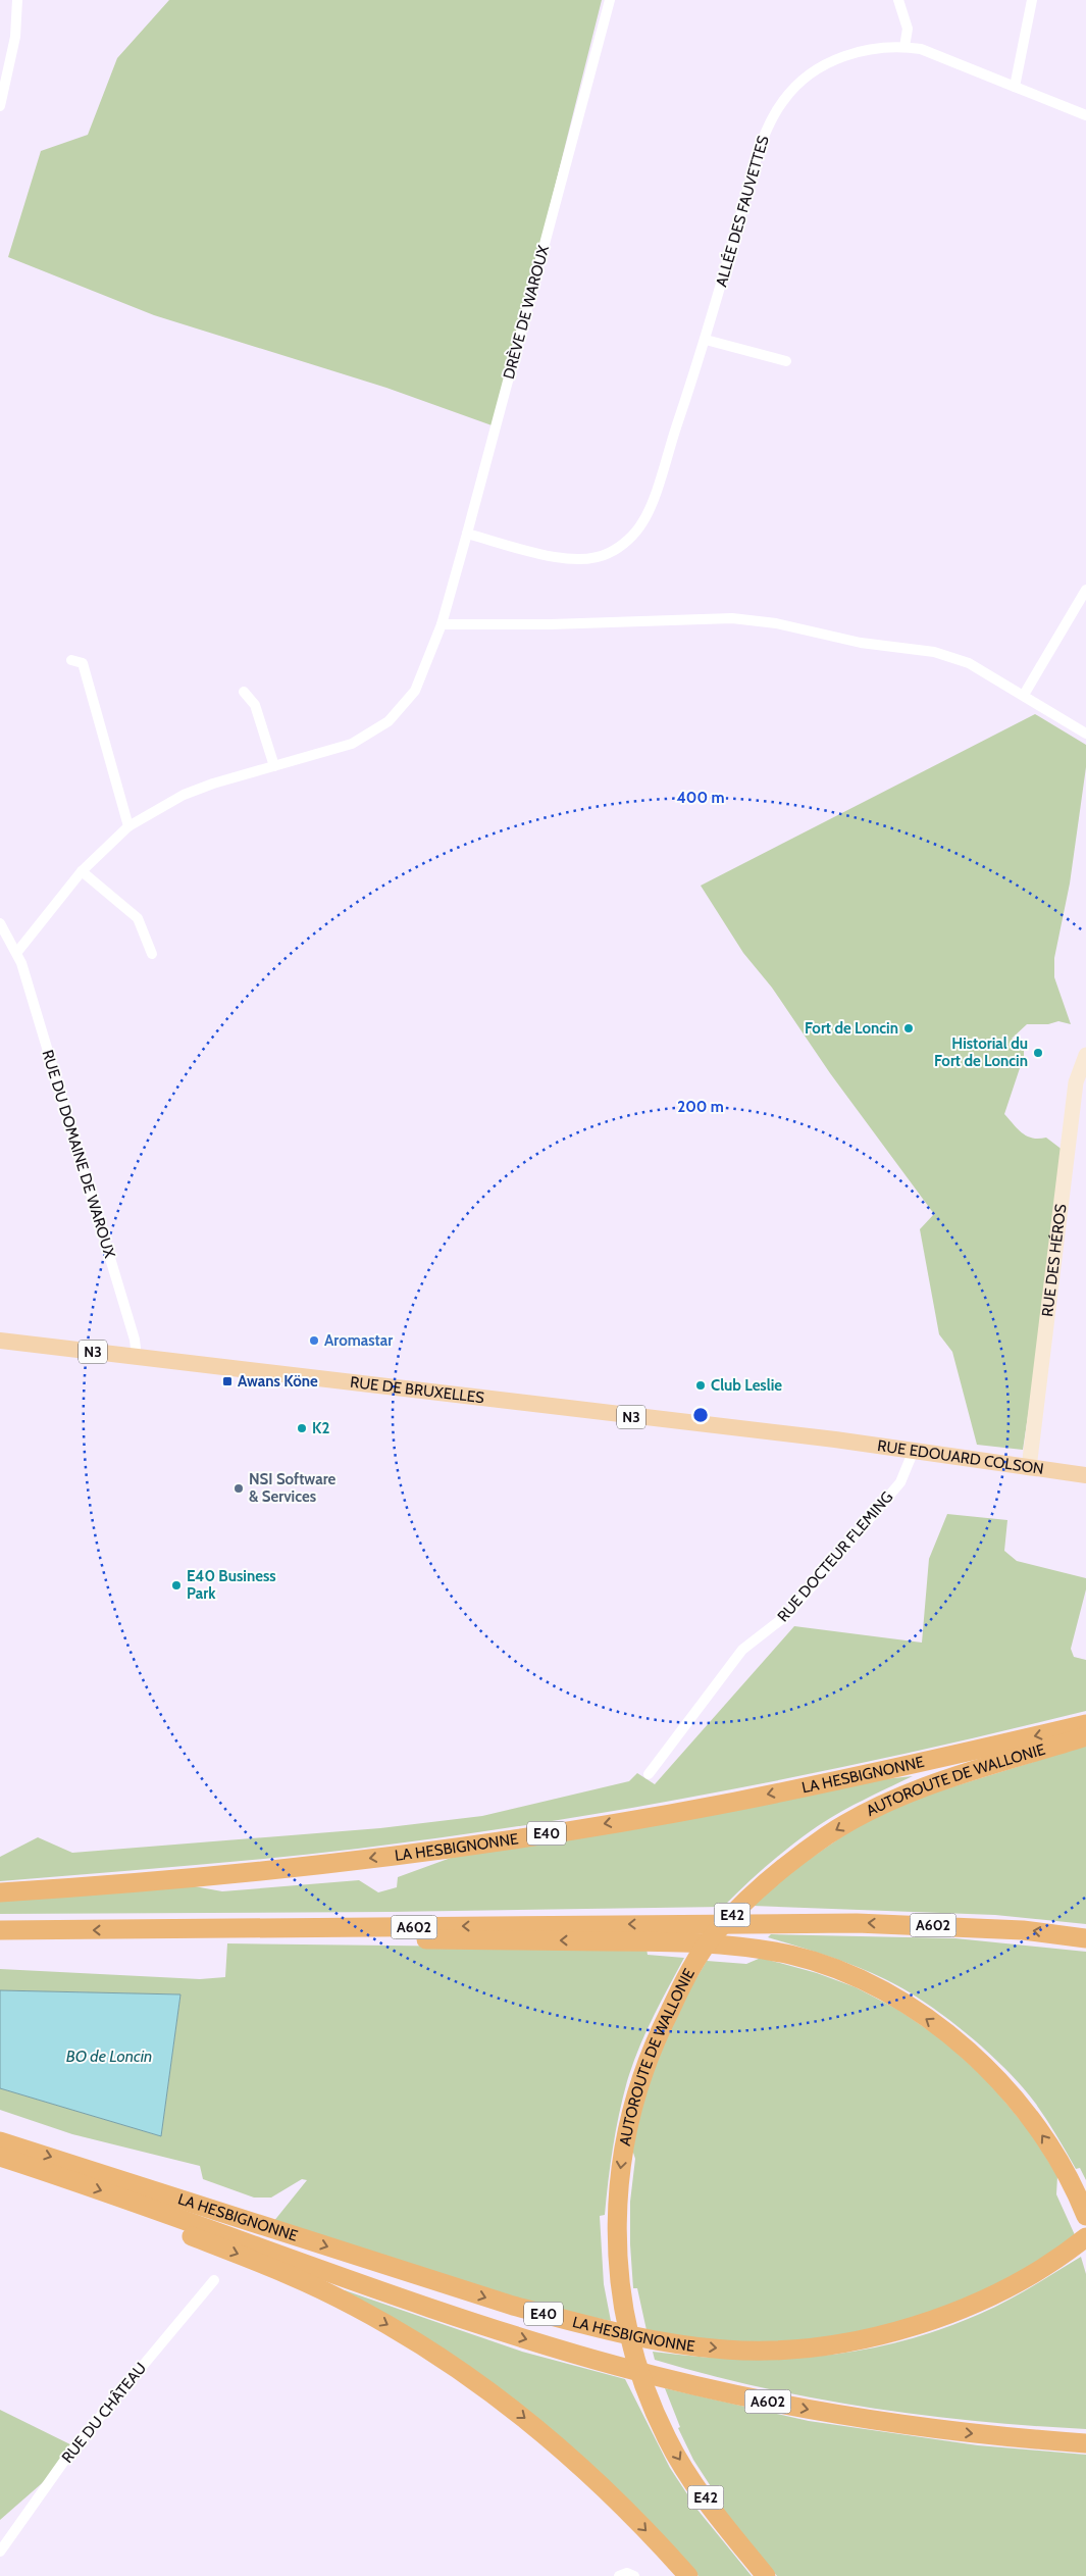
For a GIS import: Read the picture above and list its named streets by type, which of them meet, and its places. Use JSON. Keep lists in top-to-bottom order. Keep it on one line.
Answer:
{"streets":{"highway":["LA HESBIGNONNE","AUTOROUTE DE WALLONIE","E40","E42","A602"],"main road":["N3","RUE DE BRUXELLES","RUE EDOUARD COLSON"],"street":["ALLÉE DES FAUVETTES","DRÈVE DE WAROUX","RUE DU DOMAINE DE WAROUX","RUE DES HÉROS","RUE DOCTEUR FLEMING","RUE DU CHÂTEAU"]},"crossings":[["ALLÉE DES FAUVETTES","DRÈVE DE WAROUX"],["RUE DU DOMAINE DE WAROUX","RUE DE BRUXELLES"],["RUE DES HÉROS","RUE EDOUARD COLSON"],["RUE DE BRUXELLES","RUE EDOUARD COLSON"],["RUE EDOUARD COLSON","RUE DOCTEUR FLEMING"]],"water":["BO de Loncin"],"places":{"other":["Fort de Loncin","Historial du Fort de Loncin","Aromastar","Club Leslie","K2","NSI Software & Services","E40 Business Park"],"transit":["Awans Köne"]},"rings":["400 m","200 m"]}
